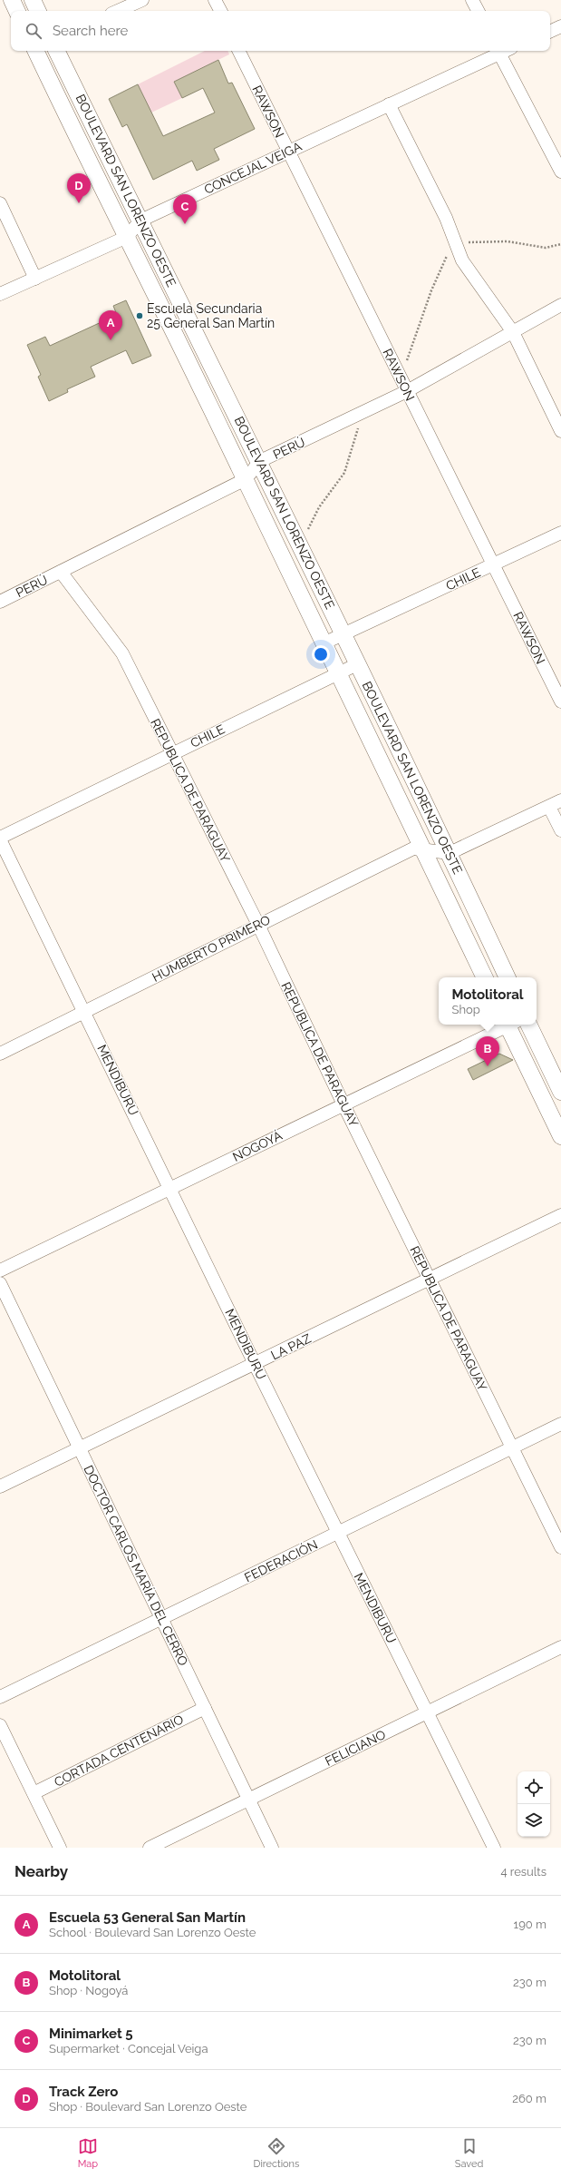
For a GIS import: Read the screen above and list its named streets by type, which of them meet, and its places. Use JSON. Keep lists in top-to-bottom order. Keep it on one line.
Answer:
{"streets":{"main road":["BOULEVARD SAN LORENZO OESTE"],"street":["RAWSON","CONCEJAL VEIGA","PERÚ","CHILE","REPUBLICA DE PARAGUAY","HUMBERTO PRIMERO","MENDIBURU","NOGOYÁ","LA PAZ","FEDERACIÓN","DOCTOR CARLOS MARÍA DEL CERRO","FELICIANO","CORTADA CENTENARIO"]},"crossings":[["RAWSON","CONCEJAL VEIGA"],["RAWSON","PERÚ"],["RAWSON","CHILE"],["CONCEJAL VEIGA","BOULEVARD SAN LORENZO OESTE"],["BOULEVARD SAN LORENZO OESTE","PERÚ"],["BOULEVARD SAN LORENZO OESTE","CHILE"],["BOULEVARD SAN LORENZO OESTE","HUMBERTO PRIMERO"],["PERÚ","REPUBLICA DE PARAGUAY"],["CHILE","REPUBLICA DE PARAGUAY"],["CHILE","MENDIBURU"],["REPUBLICA DE PARAGUAY","HUMBERTO PRIMERO"],["REPUBLICA DE PARAGUAY","NOGOYÁ"],["REPUBLICA DE PARAGUAY","LA PAZ"],["REPUBLICA DE PARAGUAY","FEDERACIÓN"],["HUMBERTO PRIMERO","MENDIBURU"],["MENDIBURU","NOGOYÁ"],["MENDIBURU","LA PAZ"],["MENDIBURU","FEDERACIÓN"],["MENDIBURU","FELICIANO"],["LA PAZ","DOCTOR CARLOS MARÍA DEL CERRO"],["FEDERACIÓN","DOCTOR CARLOS MARÍA DEL CERRO"],["DOCTOR CARLOS MARÍA DEL CERRO","FELICIANO"],["DOCTOR CARLOS MARÍA DEL CERRO","CORTADA CENTENARIO"]],"places":["Escuela Secundaria 25 General San Martín"],"page":{"search":"Search here","pins":["D","C","A","B"],"popup":["Motolitoral","Shop"],"heading":["Nearby","4 results"],"list":[{"mark":"A","name":"Escuela 53 General San Martín","note":"School · Boulevard San Lorenzo Oeste","value":"190 m"},{"mark":"B","name":"Motolitoral","note":"Shop · Nogoyá","value":"230 m"},{"mark":"C","name":"Minimarket 5","note":"Supermarket · Concejal Veiga","value":"230 m"},{"mark":"D","name":"Track Zero","note":"Shop · Boulevard San Lorenzo Oeste","value":"260 m"}],"nav":["Map","Directions","Saved"]}}
